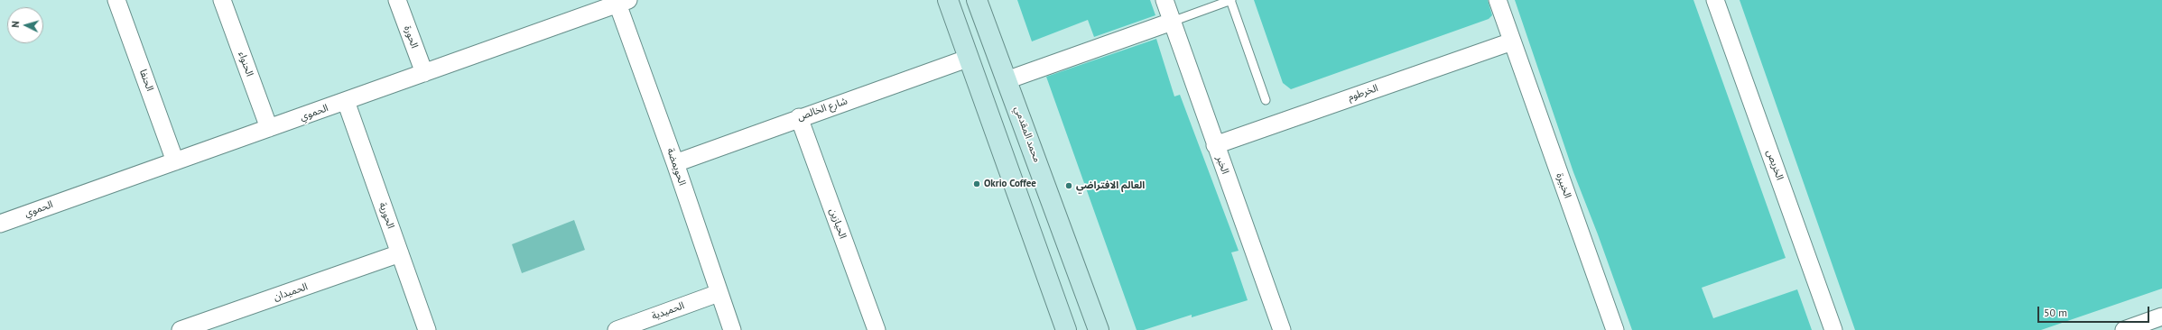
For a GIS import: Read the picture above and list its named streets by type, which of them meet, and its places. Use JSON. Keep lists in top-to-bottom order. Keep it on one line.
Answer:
{"streets":{"street":["الحورة","الحنواء","الحنفا","الخرطوم","شارع الخالص","الحموي","محمد المقدمي","الخبر","الخريص","الحويمضة","الخبيرة","الحورية","الحيازين","الحميدان","الحميدية"]},"crossings":[["الحورة","الحموي"],["الحنواء","الحموي"],["الحنفا","الحموي"],["الخرطوم","الخبر"],["الخرطوم","الخبيرة"],["شارع الخالص","الحويمضة"],["شارع الخالص","الحيازين"],["الحموي","الحويمضة"],["الحموي","الحورية"],["الحويمضة","الحميدية"],["الحورية","الحميدان"]],"places":["Okrio Coffee","العالم الافتراضي"],"scale_bar":"50 m","north":"left"}
